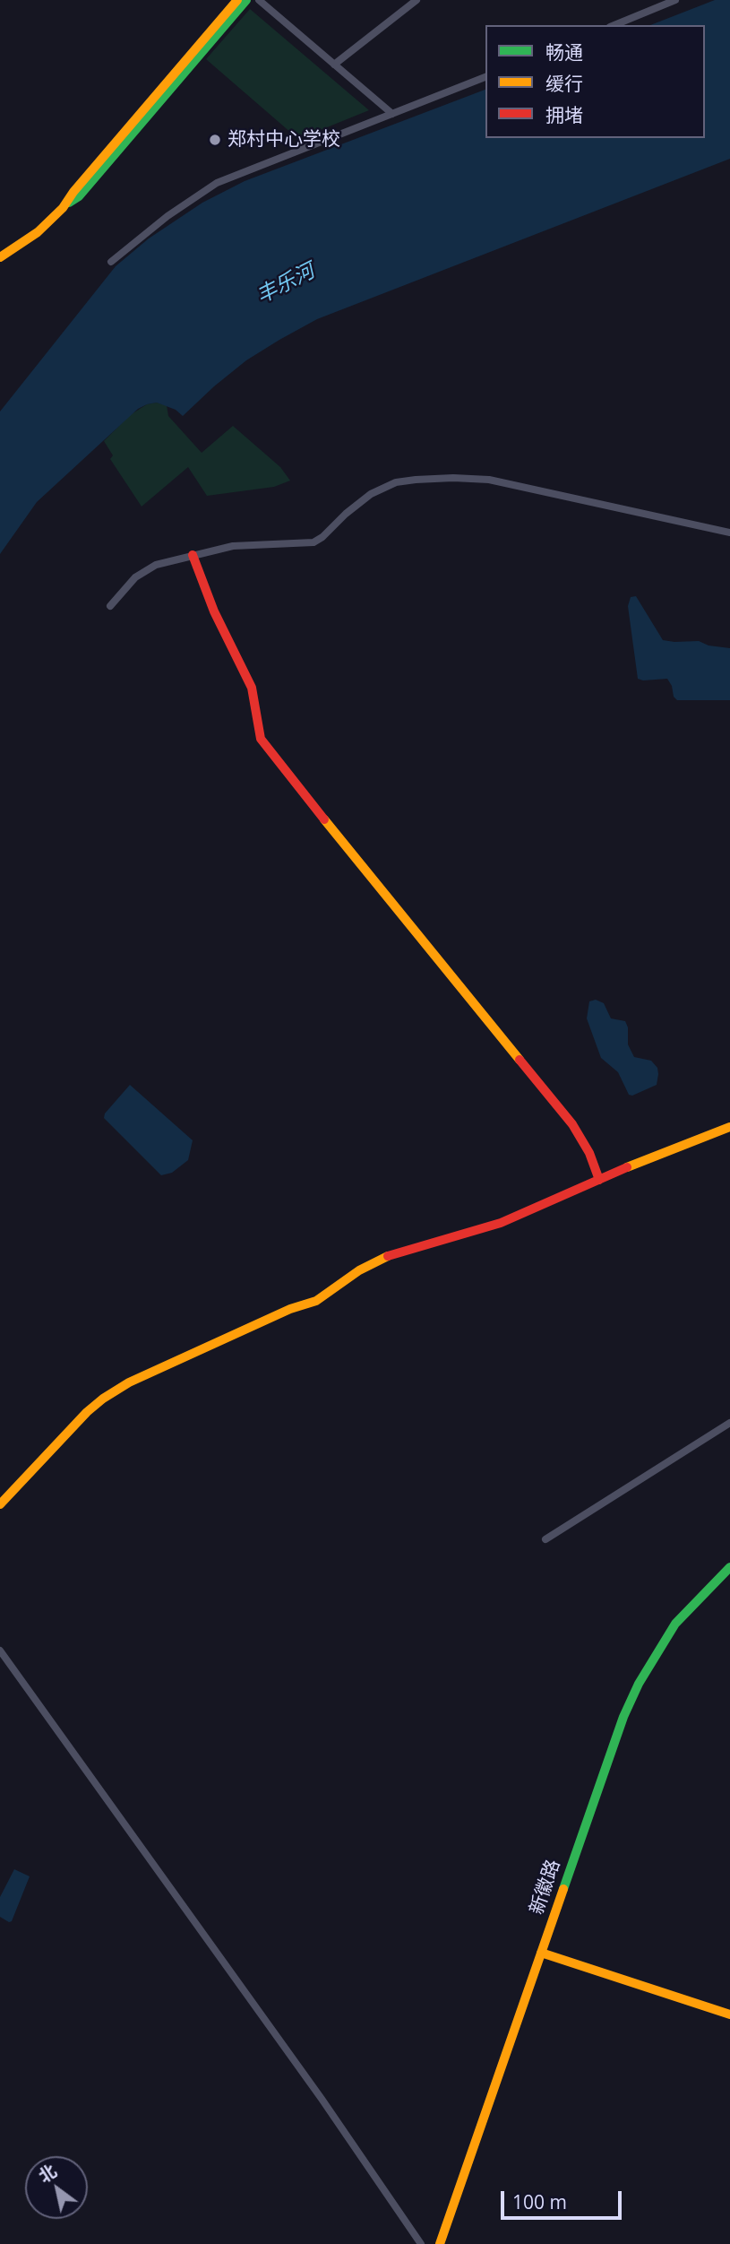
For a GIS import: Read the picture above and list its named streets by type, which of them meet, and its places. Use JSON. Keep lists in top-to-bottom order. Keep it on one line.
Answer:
{"streets":{"street":["新徽路"]},"water":["丰乐河"],"places":["郑村中心学校"],"legend":["畅通","缓行","拥堵"],"scale_bar":"100 m","north":"top left"}
